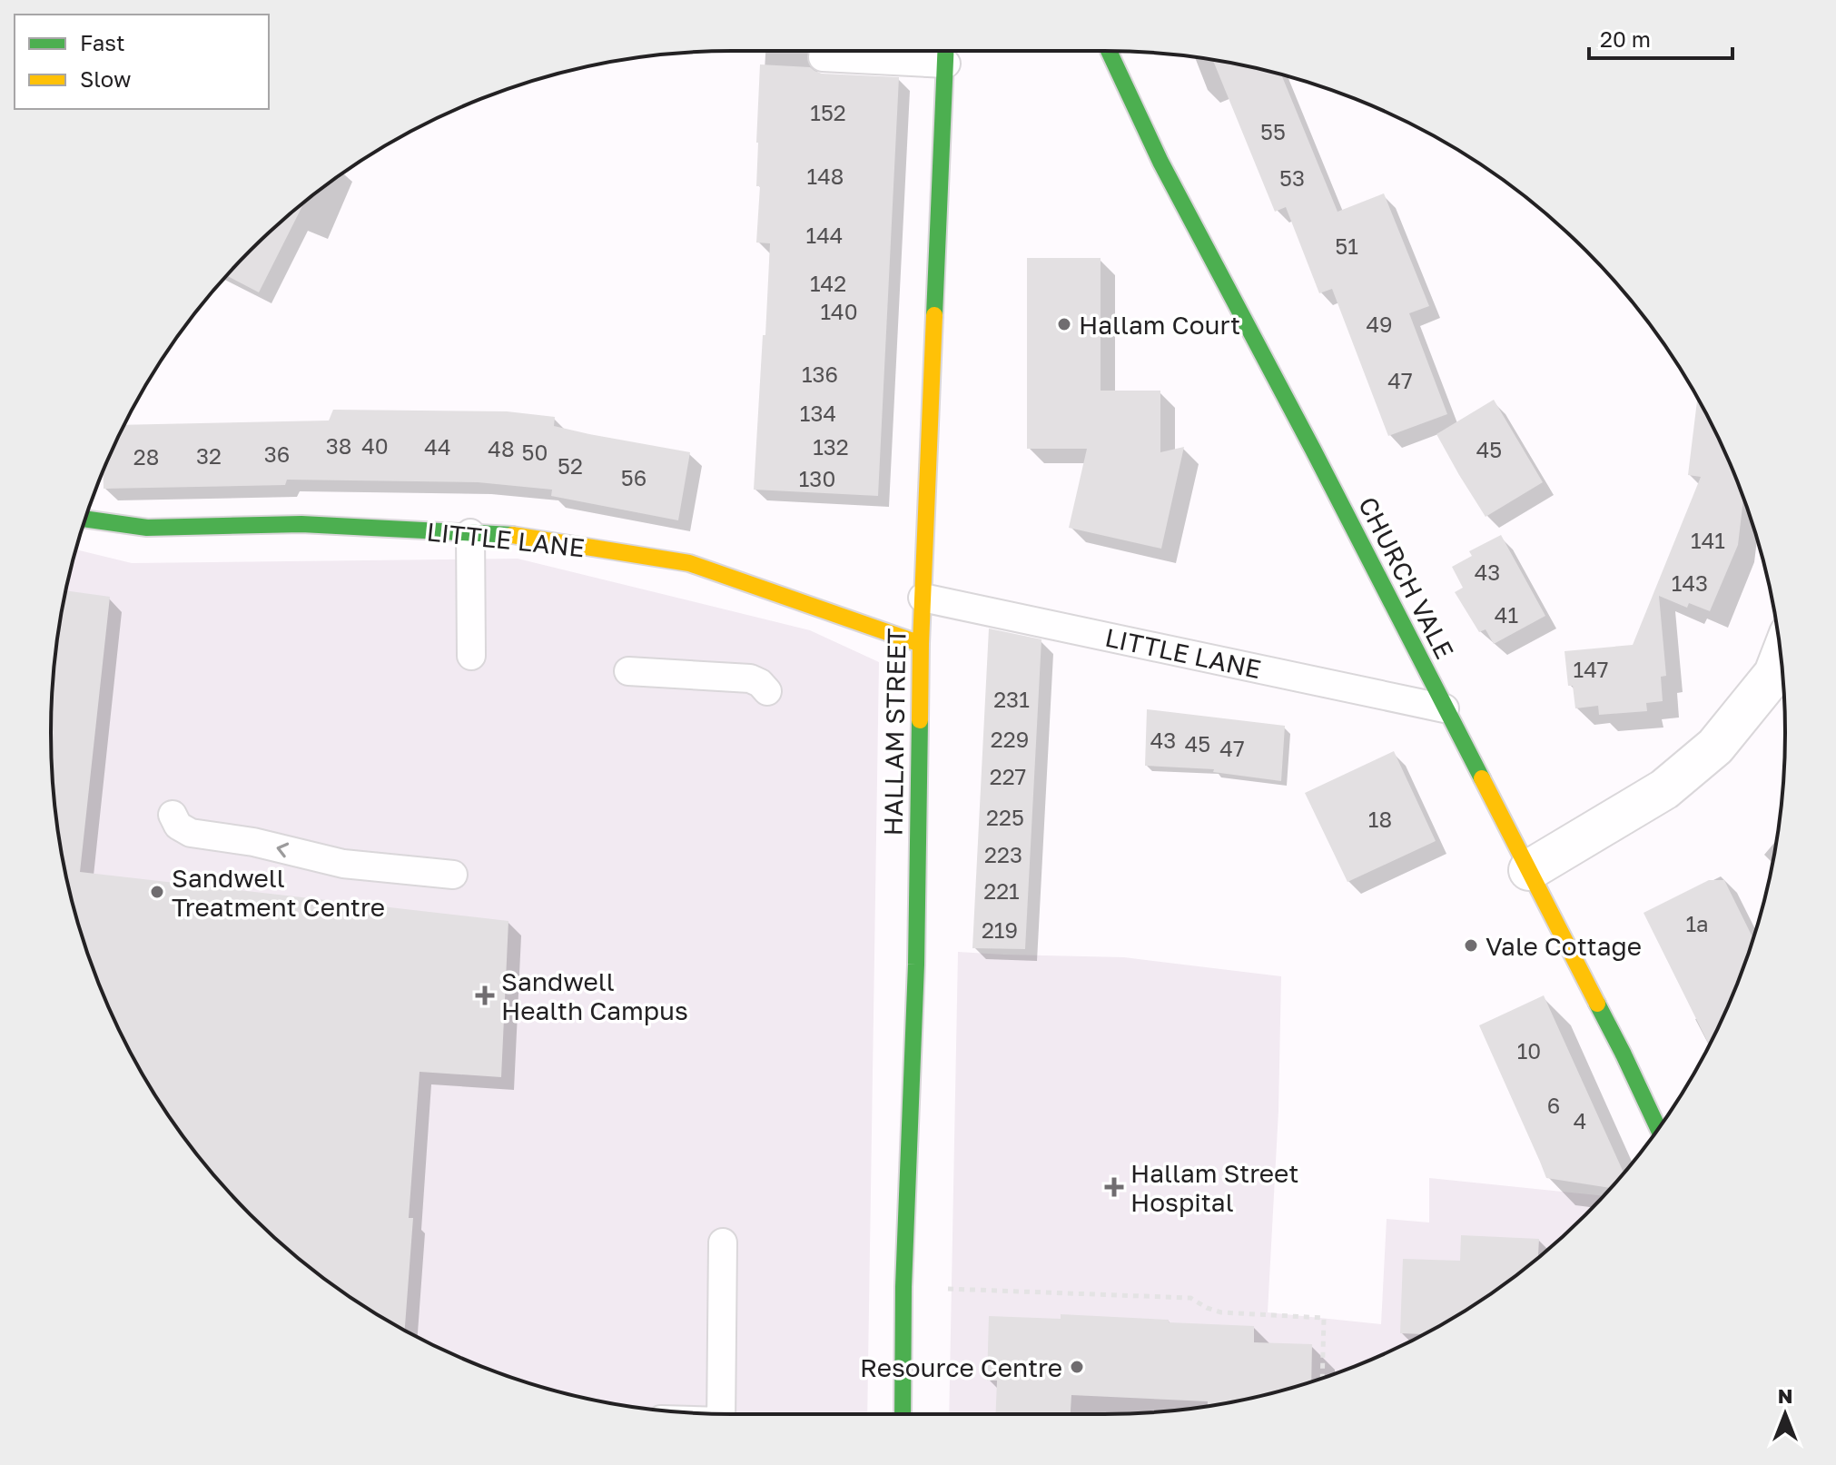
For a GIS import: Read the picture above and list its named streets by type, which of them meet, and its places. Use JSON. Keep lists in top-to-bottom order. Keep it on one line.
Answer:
{"streets":{"street":["LITTLE LANE","CHURCH VALE","HALLAM STREET"]},"crossings":[["LITTLE LANE","CHURCH VALE"],["LITTLE LANE","HALLAM STREET"]],"places":{"other":["Hallam Court","Sandwell Treatment Centre","Vale Cottage","Resource Centre"],"health":["Sandwell Health Campus","Hallam Street Hospital"]},"house_numbers":["152","55","148","53","144","51","142","140","49","136","47","134","38","40","44","132","48","45","50","36","32","28","52","56","130","141","43","143","41","147","231","229","43","45","47","227","225","18","223","221","1a","219","10","6","4"],"legend":["Fast","Slow"],"scale_bar":"20 m","north":"top"}
